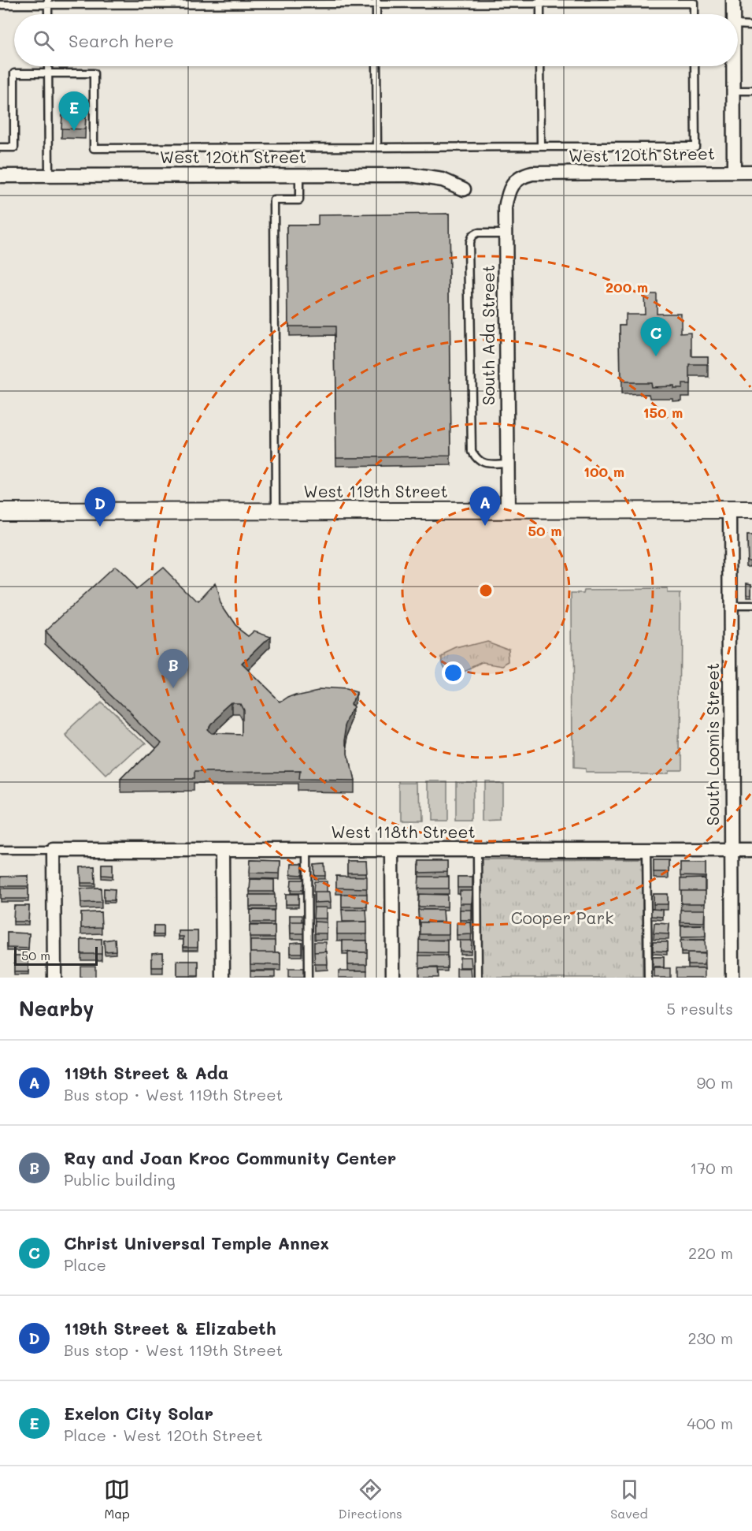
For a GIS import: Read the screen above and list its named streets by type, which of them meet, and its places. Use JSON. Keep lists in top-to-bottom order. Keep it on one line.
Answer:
{"streets":{"street":["West 120th Street","South Ada Street","West 119th Street","South Loomis Street","West 118th Street"]},"crossings":[["West 120th Street","South Ada Street"],["South Ada Street","West 119th Street"],["West 119th Street","South Loomis Street"],["South Loomis Street","West 118th Street"]],"parks":["Cooper Park"],"scale_bar":"50 m","page":{"search":"Search here","pins":["E","C","A","D","B"],"scale":"50 m","heading":["Nearby","5 results"],"list":[{"mark":"A","name":"119th Street & Ada","note":"Bus stop · West 119th Street","value":"90 m"},{"mark":"B","name":"Ray and Joan Kroc Community Center","note":"Public building","value":"170 m"},{"mark":"C","name":"Christ Universal Temple Annex","note":"Place","value":"220 m"},{"mark":"D","name":"119th Street & Elizabeth","note":"Bus stop · West 119th Street","value":"230 m"},{"mark":"E","name":"Exelon City Solar","note":"Place · West 120th Street","value":"400 m"}],"nav":["Map","Directions","Saved"]},"rings":["200 m","150 m","100 m","50 m"]}
